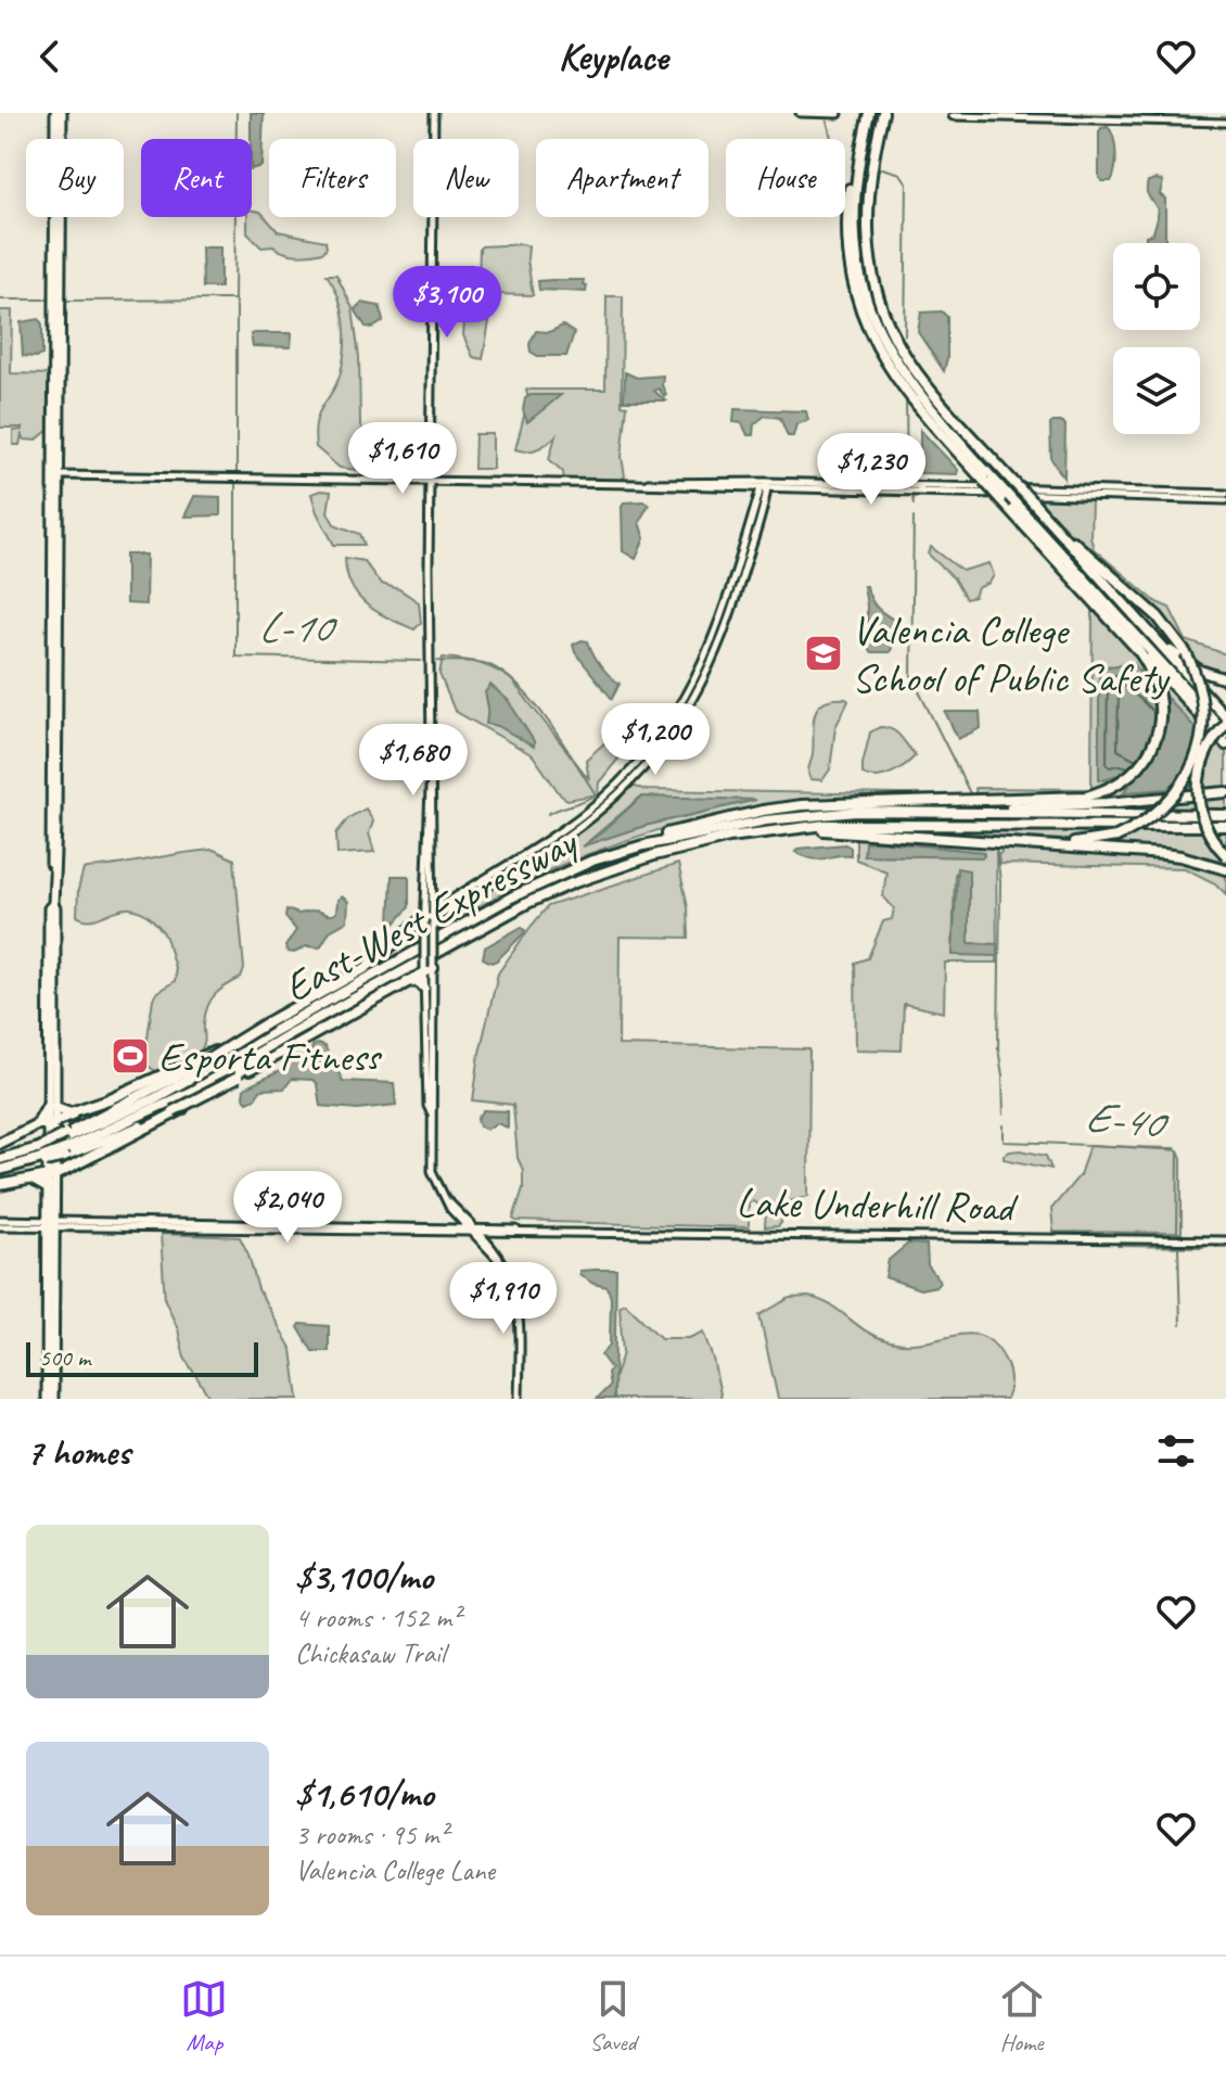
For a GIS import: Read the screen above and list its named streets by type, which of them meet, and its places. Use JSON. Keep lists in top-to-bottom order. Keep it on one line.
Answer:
{"streets":{"highway":["East-West Expressway"],"street":["Lake Underhill Road"]},"water":["L-10","E-40"],"places":{"school or university":["Valencia College School of Public Safety"],"sports":["Esporta Fitness"]},"scale_bar":"500 m","page":{"header":"Keyplace","chip":["Buy","Rent","Filters","New","Apartment","House"],"price":["$3,100","$1,610","$1,230","$1,200","$1,680","$2,040","$1,910"],"scale":"500 m","heading":"7 homes","list":[{"name":"$3,100/mo","note":"4 rooms · 152 m² · Chickasaw Trail"},{"name":"$1,610/mo","note":"3 rooms · 95 m² · Valencia College Lane"}],"tabs":["Map","Saved","Home"]}}
